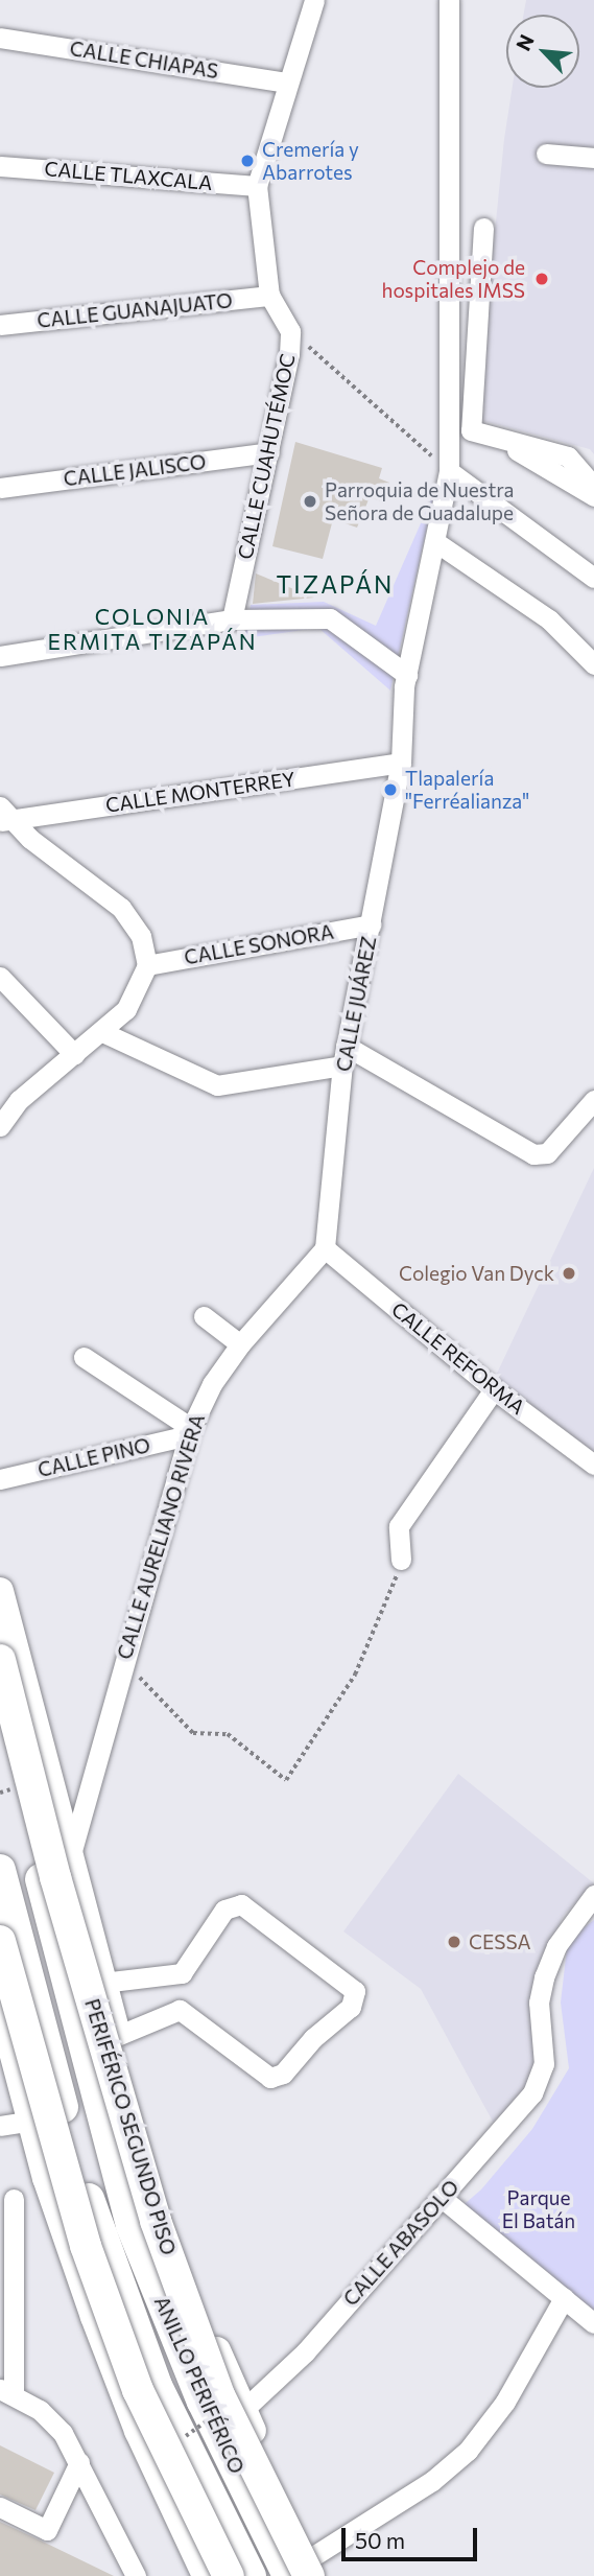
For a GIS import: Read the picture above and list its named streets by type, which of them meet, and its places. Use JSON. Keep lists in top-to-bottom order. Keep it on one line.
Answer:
{"streets":{"highway":["PERIFÉRICO SEGUNDO PISO","ANILLO PERIFÉRICO"],"street":["CALLE CHIAPAS","CALLE TLAXCALA","CALLE GUANAJUATO","CALLE CUAHUTÉMOC","CALLE JALISCO","CALLE MONTERREY","CALLE SONORA","CALLE JUÁREZ","CALLE REFORMA","CALLE PINO","CALLE AURELIANO RIVERA","CALLE ABASOLO"]},"crossings":[["CALLE CHIAPAS","CALLE CUAHUTÉMOC"],["CALLE TLAXCALA","CALLE CUAHUTÉMOC"],["CALLE GUANAJUATO","CALLE CUAHUTÉMOC"],["CALLE CUAHUTÉMOC","CALLE JALISCO"],["CALLE MONTERREY","CALLE JUÁREZ"],["CALLE SONORA","CALLE JUÁREZ"],["CALLE JUÁREZ","CALLE REFORMA"],["CALLE JUÁREZ","CALLE AURELIANO RIVERA"],["CALLE REFORMA","CALLE AURELIANO RIVERA"],["CALLE PINO","CALLE AURELIANO RIVERA"],["PERIFÉRICO SEGUNDO PISO","ANILLO PERIFÉRICO"]],"districts":["TIZAPÁN","COLONIA ERMITA TIZAPÁN"],"parks":["Parque El Batán"],"places":["Cremería y Abarrotes","Complejo de hospitales IMSS","Parroquia de Nuestra Señora de Guadalupe","Tlapalería \"Ferréalianza\"","Colegio Van Dyck","CESSA"],"scale_bar":"50 m","north":"top left"}
